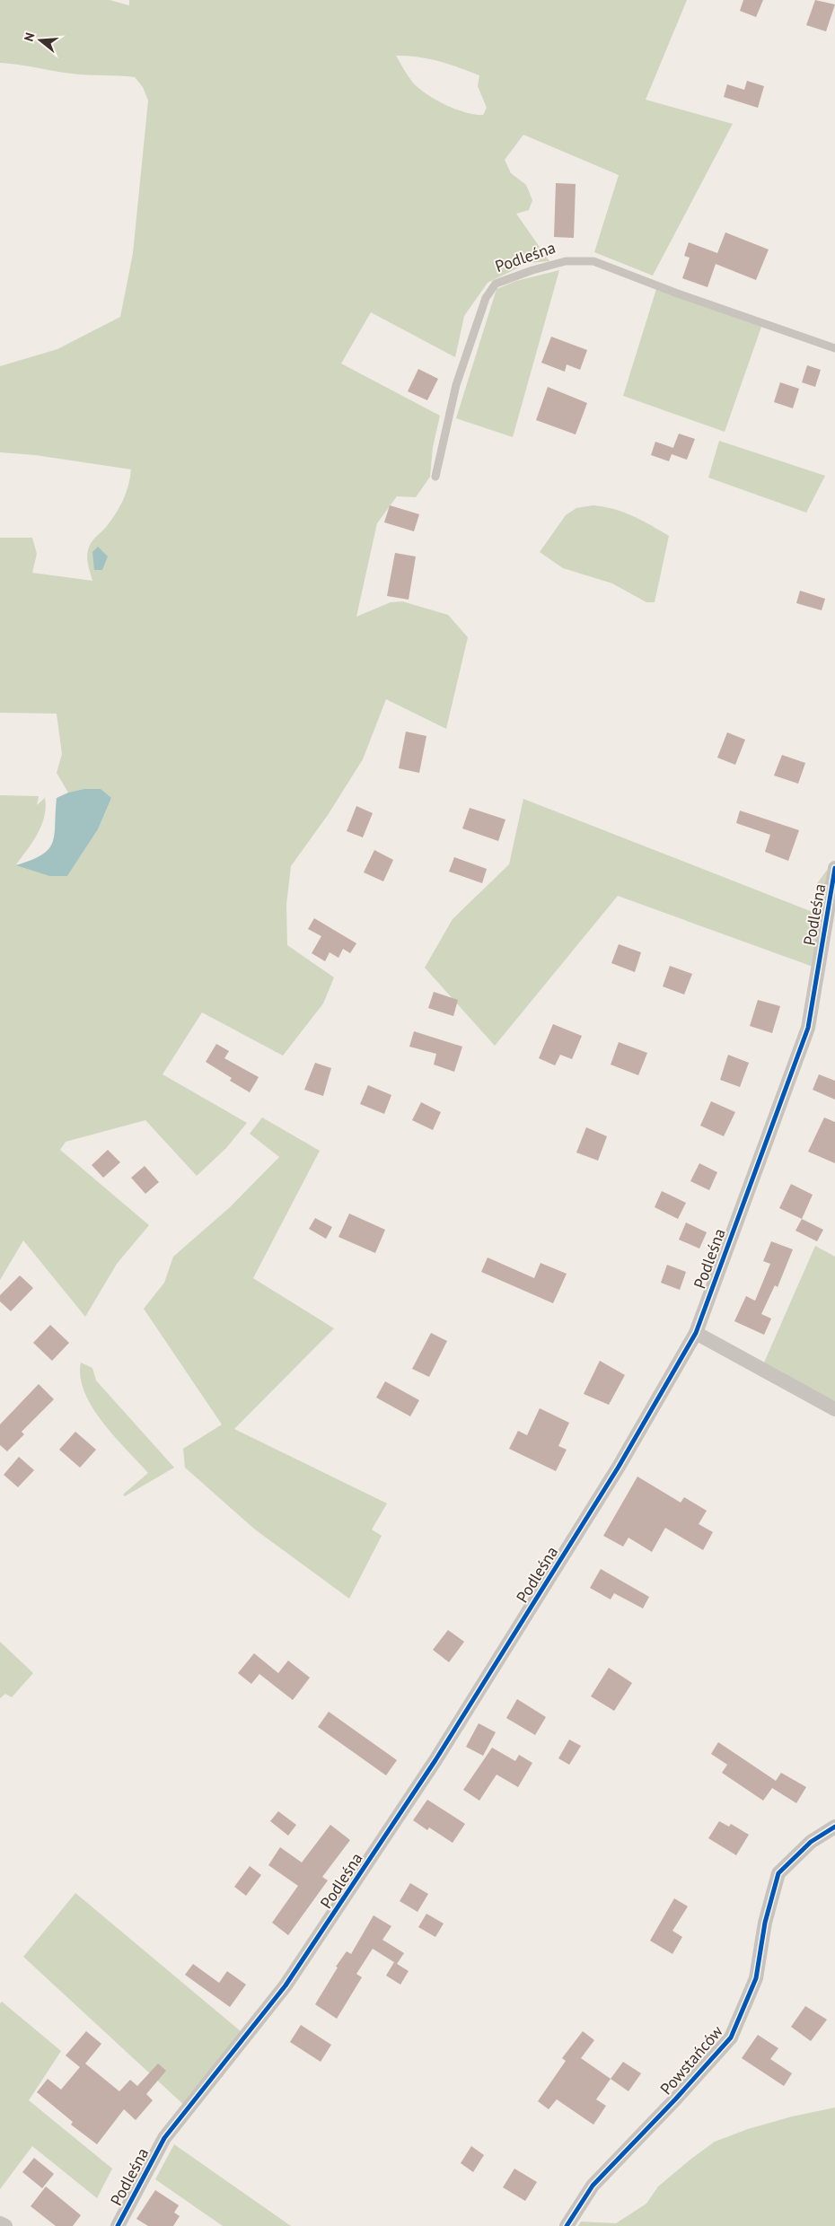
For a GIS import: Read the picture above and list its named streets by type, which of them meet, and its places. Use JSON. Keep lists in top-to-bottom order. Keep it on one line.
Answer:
{"streets":{"street":["Podleśna","Powstańców"]},"north":"left"}
